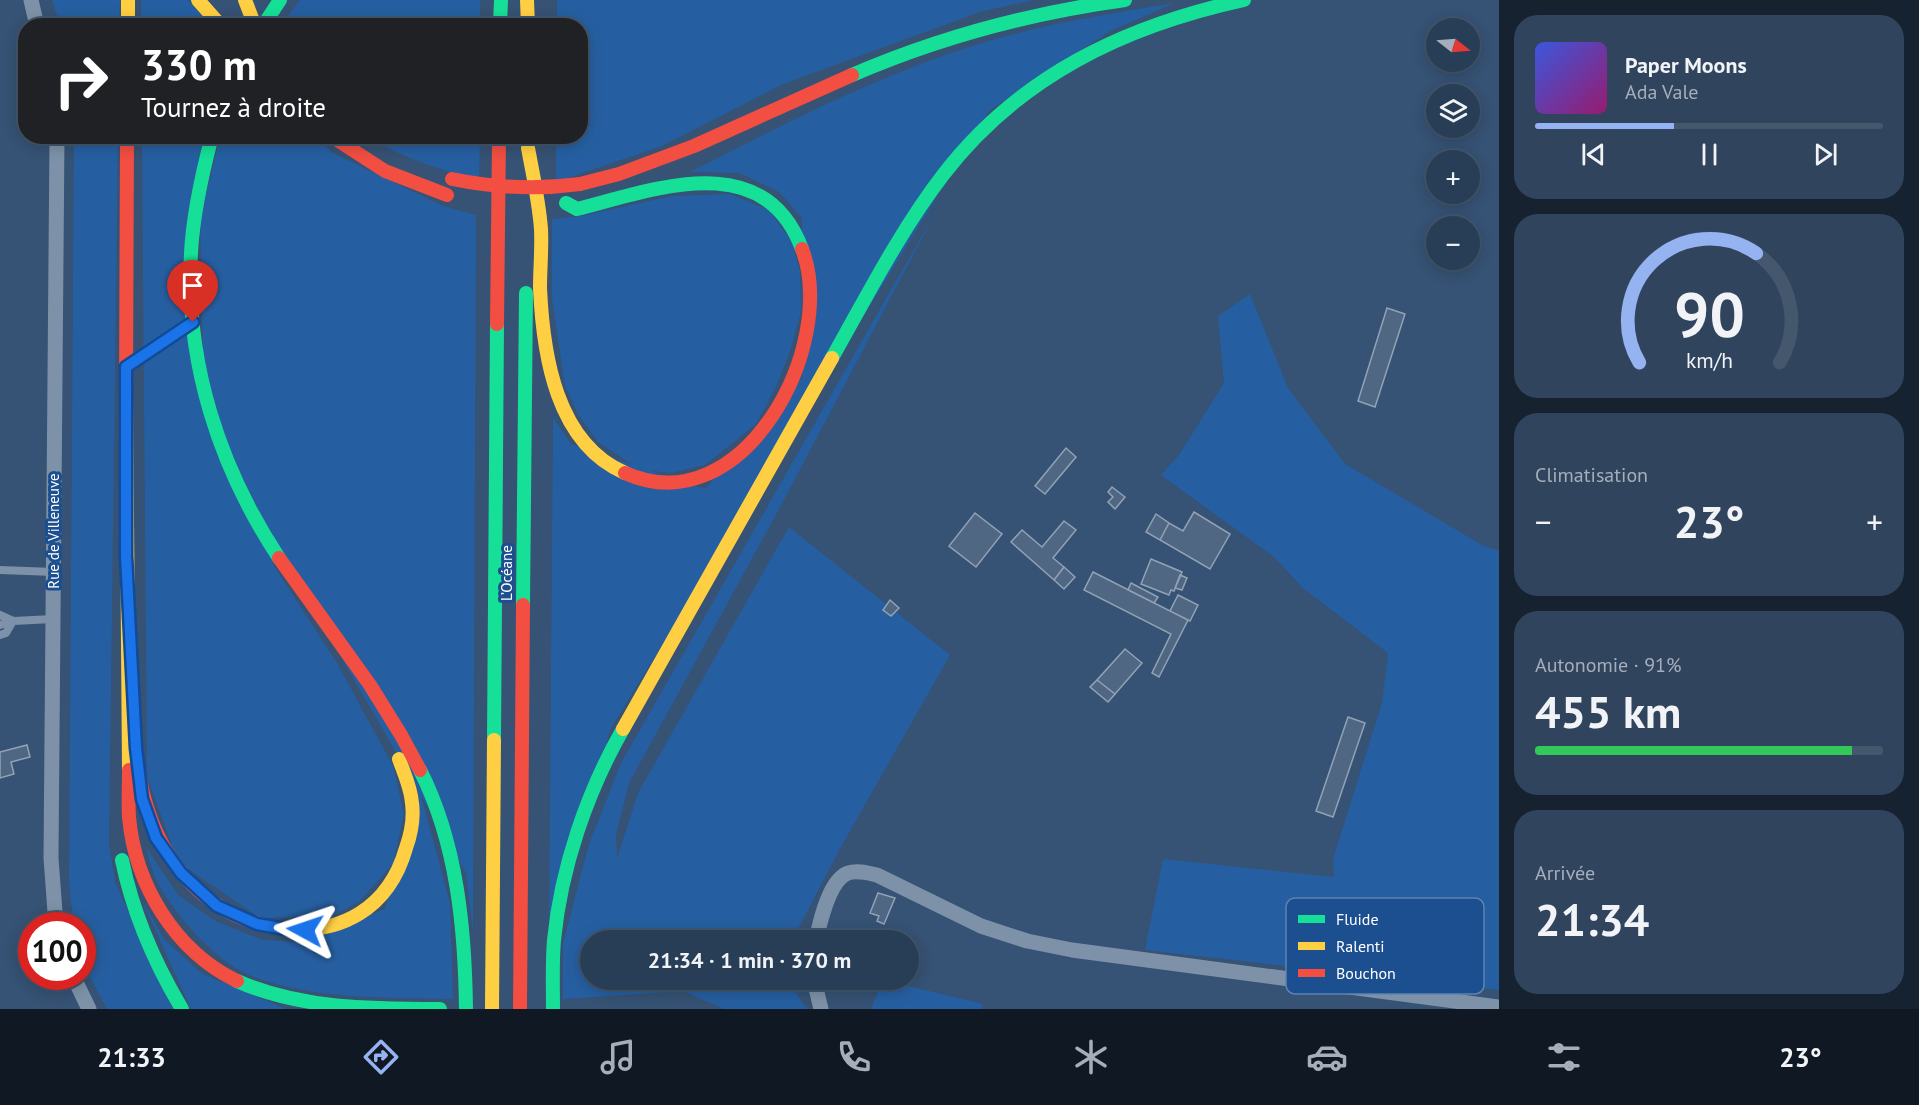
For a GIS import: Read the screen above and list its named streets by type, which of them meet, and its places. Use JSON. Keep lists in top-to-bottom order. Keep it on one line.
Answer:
{"streets":{"highway":["L’Océane"],"street":["Rue de Villeneuve"]},"legend":["Fluide","Ralenti","Bouchon"],"north":"right","page":{"map_buttons":["+","−"],"turn":["330 m","Tournez à droite"],"song":["Paper Moons","Ada Vale"],"tile":["Climatisation",["Autonomie · 91%","455 km"],["Arrivée","21:34"]],"heat":["−","23°","+"],"limit":"100","trip":"21:34 · 1 min · 370 m","tabs":["21:33","23°"],"gauge":["90","km/h"]}}
